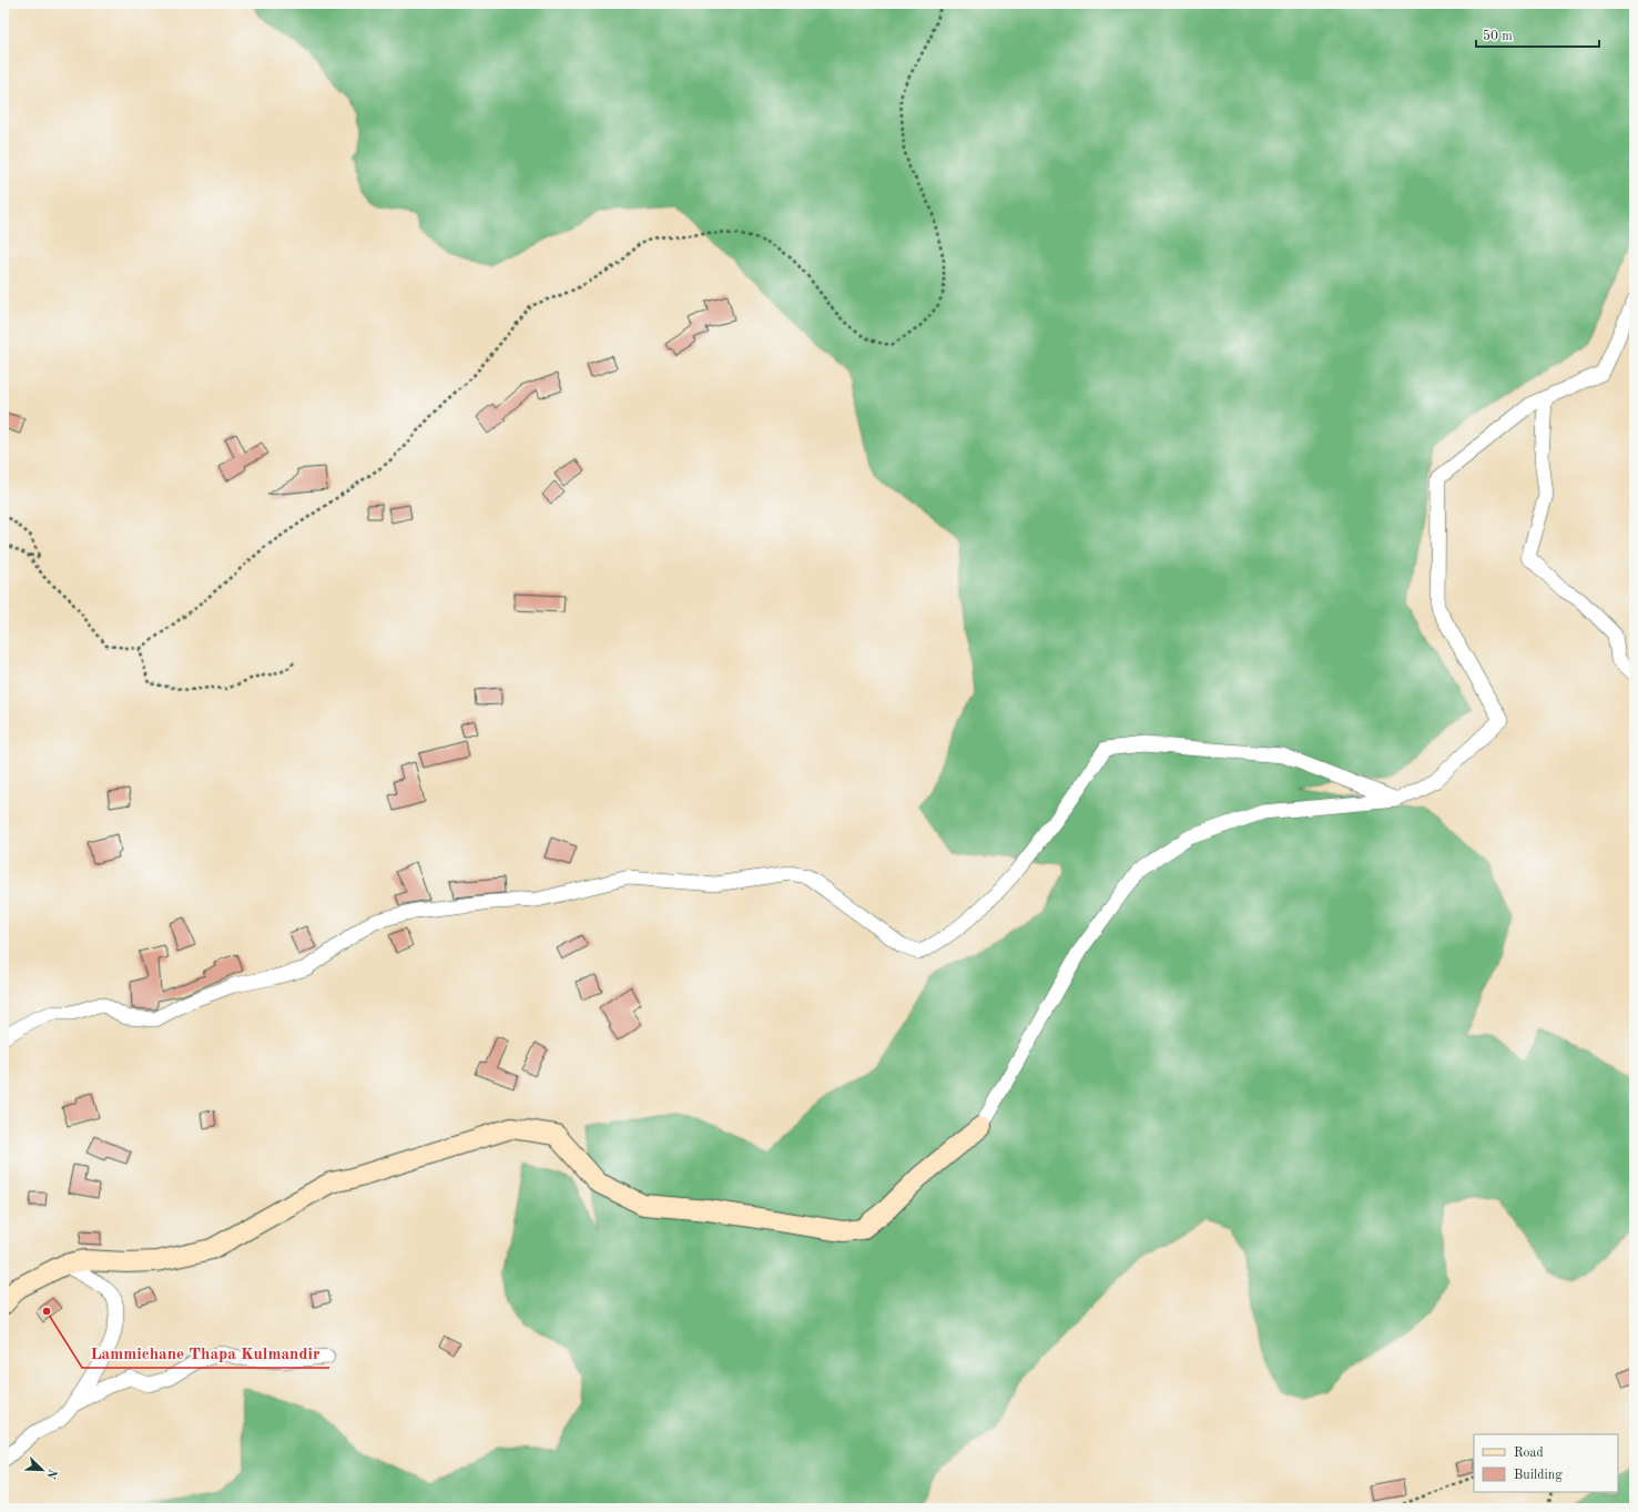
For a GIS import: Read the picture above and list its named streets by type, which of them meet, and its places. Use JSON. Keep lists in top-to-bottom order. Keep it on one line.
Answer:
{"places":["Lammichane Thapa Kulmandir"],"legend":["Road","Building"],"scale_bar":"50 m","north":"bottom right"}
